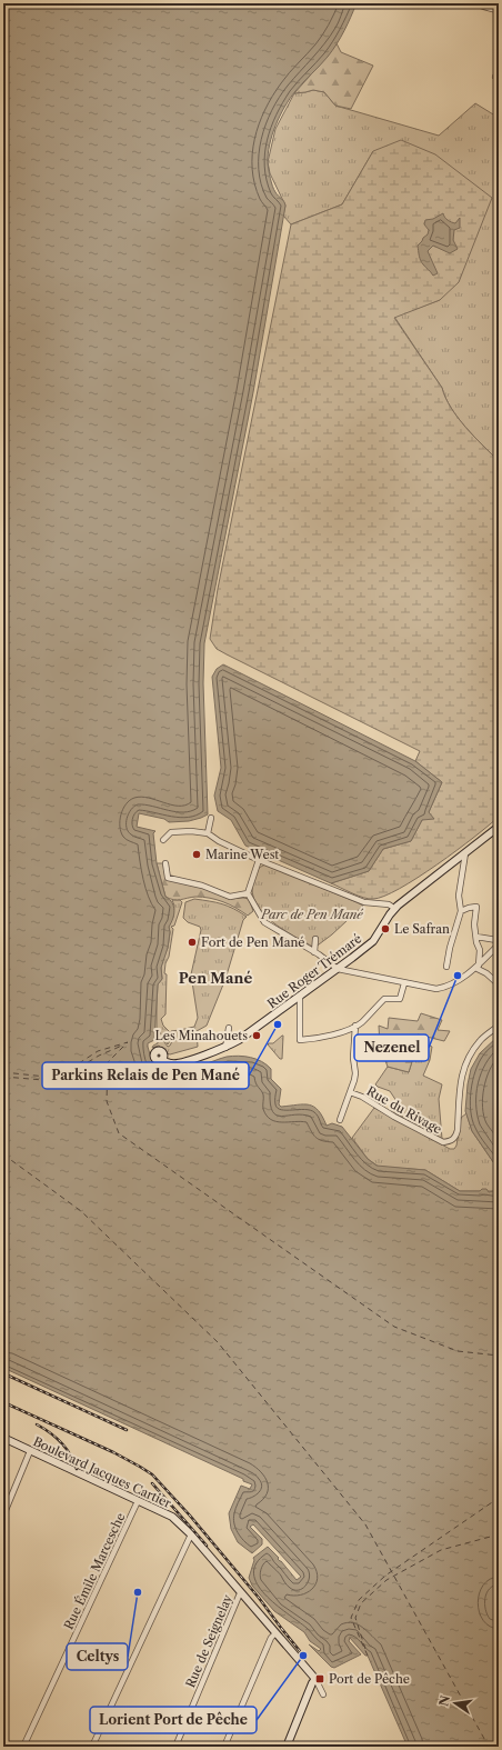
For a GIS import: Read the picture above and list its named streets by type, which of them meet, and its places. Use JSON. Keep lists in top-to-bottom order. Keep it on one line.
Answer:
{"streets":{"street":["Rue Roger Trémaré","Rue du Rivage","Boulevard Jacques Cartier","Rue Émile Marcesche","Rue de Seignelay"]},"crossings":[["Boulevard Jacques Cartier","Rue Émile Marcesche"],["Boulevard Jacques Cartier","Rue de Seignelay"]],"districts":["Pen Mané"],"parks":["Parc de Pen Mané"],"places":{"other":["Marine West","Le Safran","Fort de Pen Mané","Nezenel","Parkins Relais de Pen Mané","Les Minahouets","Celtys","Lorient Port de Pêche"],"transit":["Port de Pêche"]},"north":"left"}
